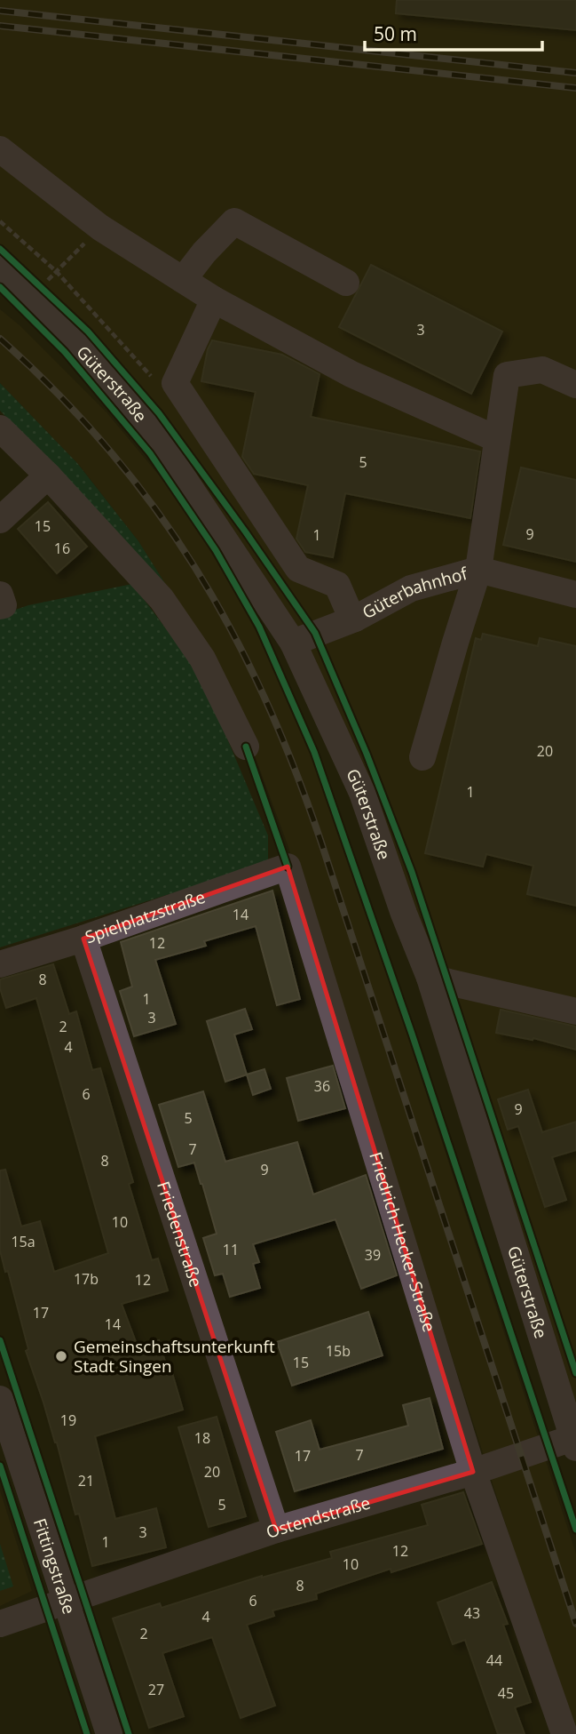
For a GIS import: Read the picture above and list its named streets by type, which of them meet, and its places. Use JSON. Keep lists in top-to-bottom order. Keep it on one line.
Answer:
{"streets":{"street":["Güterstraße","Güterbahnhof","Spielplatzstraße","Friedenstraße","Friedrich-Hecker-Straße","Ostendstraße","Fittingstraße"]},"crossings":[["Güterstraße","Güterbahnhof"],["Güterstraße","Ostendstraße"],["Spielplatzstraße","Friedenstraße"],["Spielplatzstraße","Friedrich-Hecker-Straße"],["Friedenstraße","Ostendstraße"],["Friedrich-Hecker-Straße","Ostendstraße"],["Ostendstraße","Fittingstraße"]],"places":["Gemeinschaftsunterkunft Stadt Singen"],"house_numbers":["3","5","15","9","1","16","20","1","14","12","8","1","3","2","4","36","6","9","5","7","8","9","10","15a","11","39","17b","12","17","14","15b","15","19","18","7","17","20","21","5","3","1","12","10","8","6","43","4","2","44","27","45"],"scale_bar":"50 m"}
